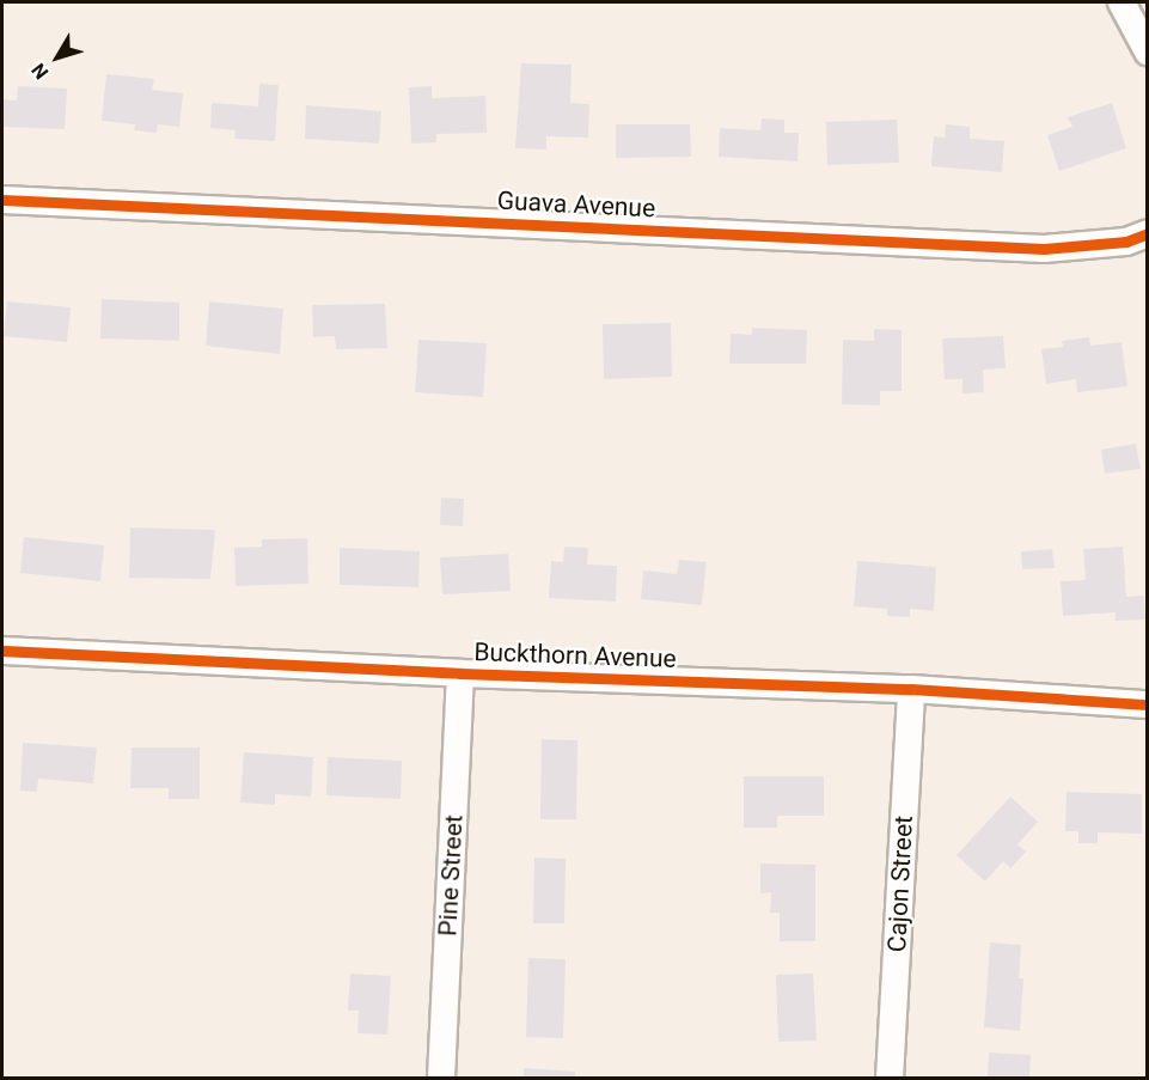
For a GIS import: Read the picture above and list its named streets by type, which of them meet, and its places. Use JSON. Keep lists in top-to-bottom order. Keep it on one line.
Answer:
{"streets":{"street":["Guava Avenue","Buckthorn Avenue","Pine Street","Cajon Street"]},"crossings":[["Buckthorn Avenue","Pine Street"],["Buckthorn Avenue","Cajon Street"]],"north":"bottom left"}
